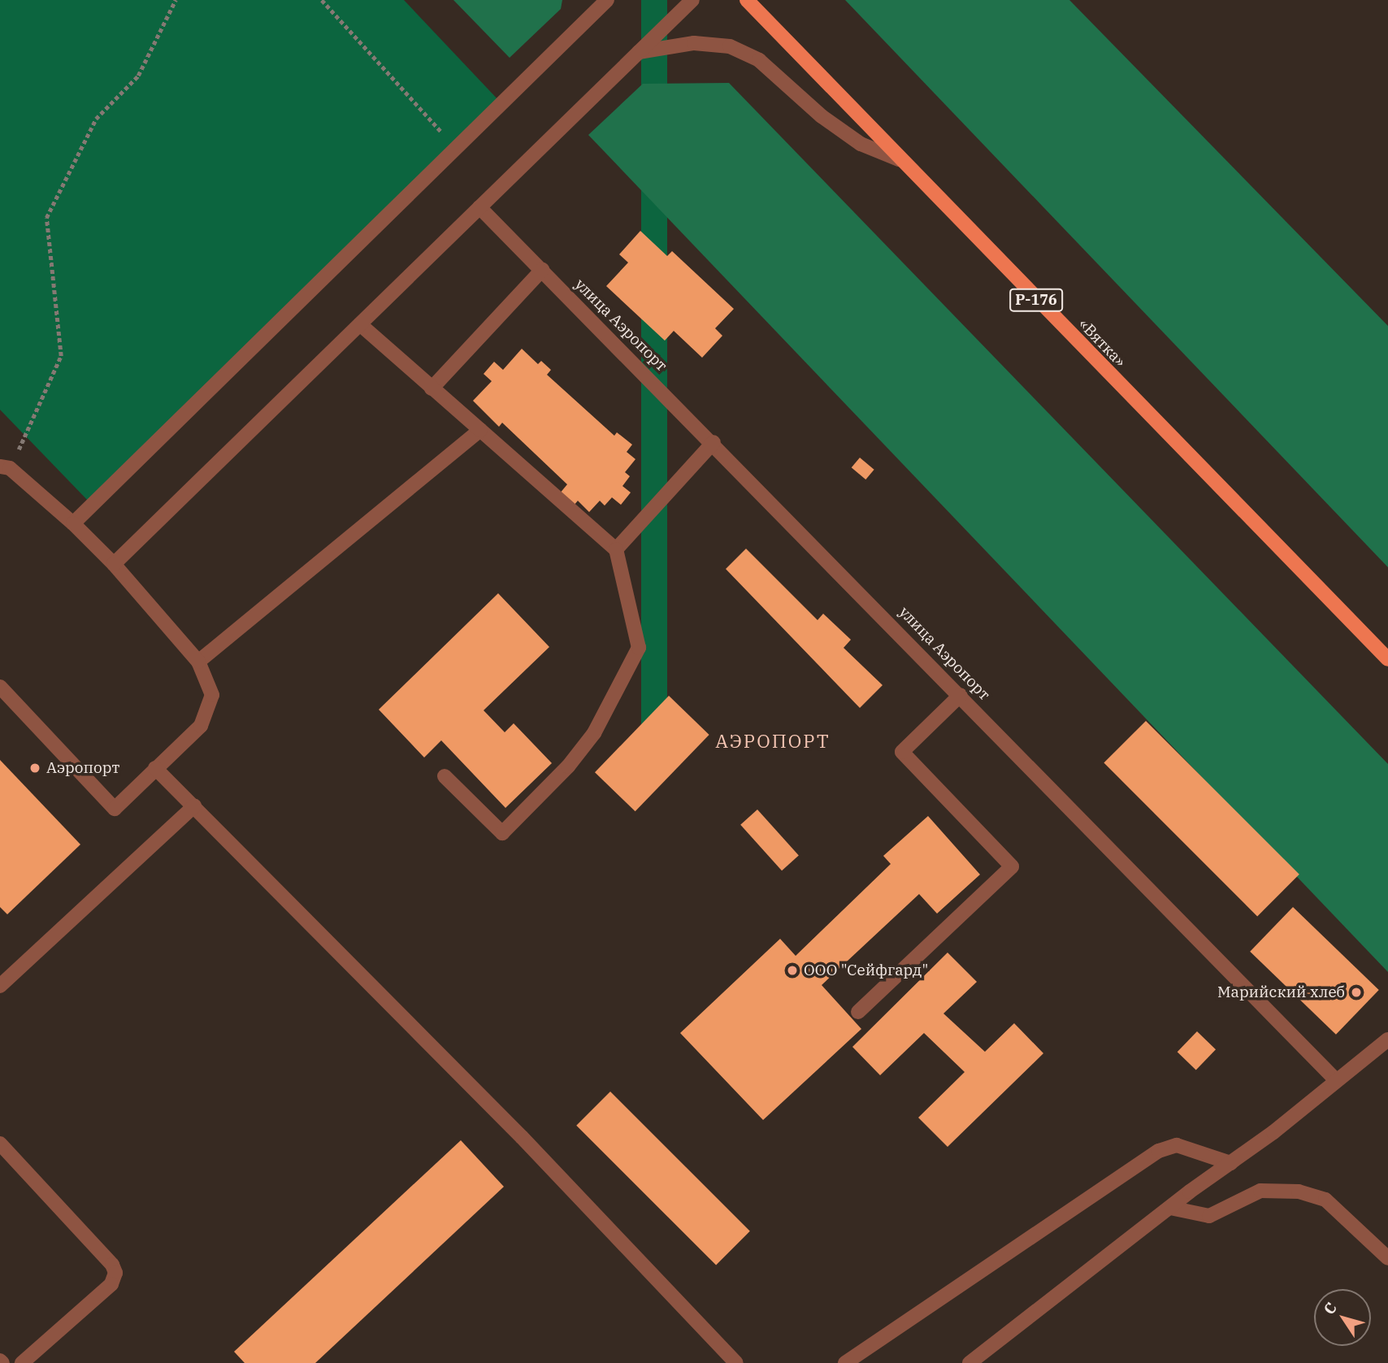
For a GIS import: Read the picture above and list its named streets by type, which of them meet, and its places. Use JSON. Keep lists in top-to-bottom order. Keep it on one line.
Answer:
{"streets":{"main road":["Р-176","«Вятка»"],"street":["улица Аэропорт"]},"districts":["АЭРОПОРТ"],"places":["Аэропорт","ООО \"Сейфгард\"","Марийский хлеб"],"north":"top left"}
